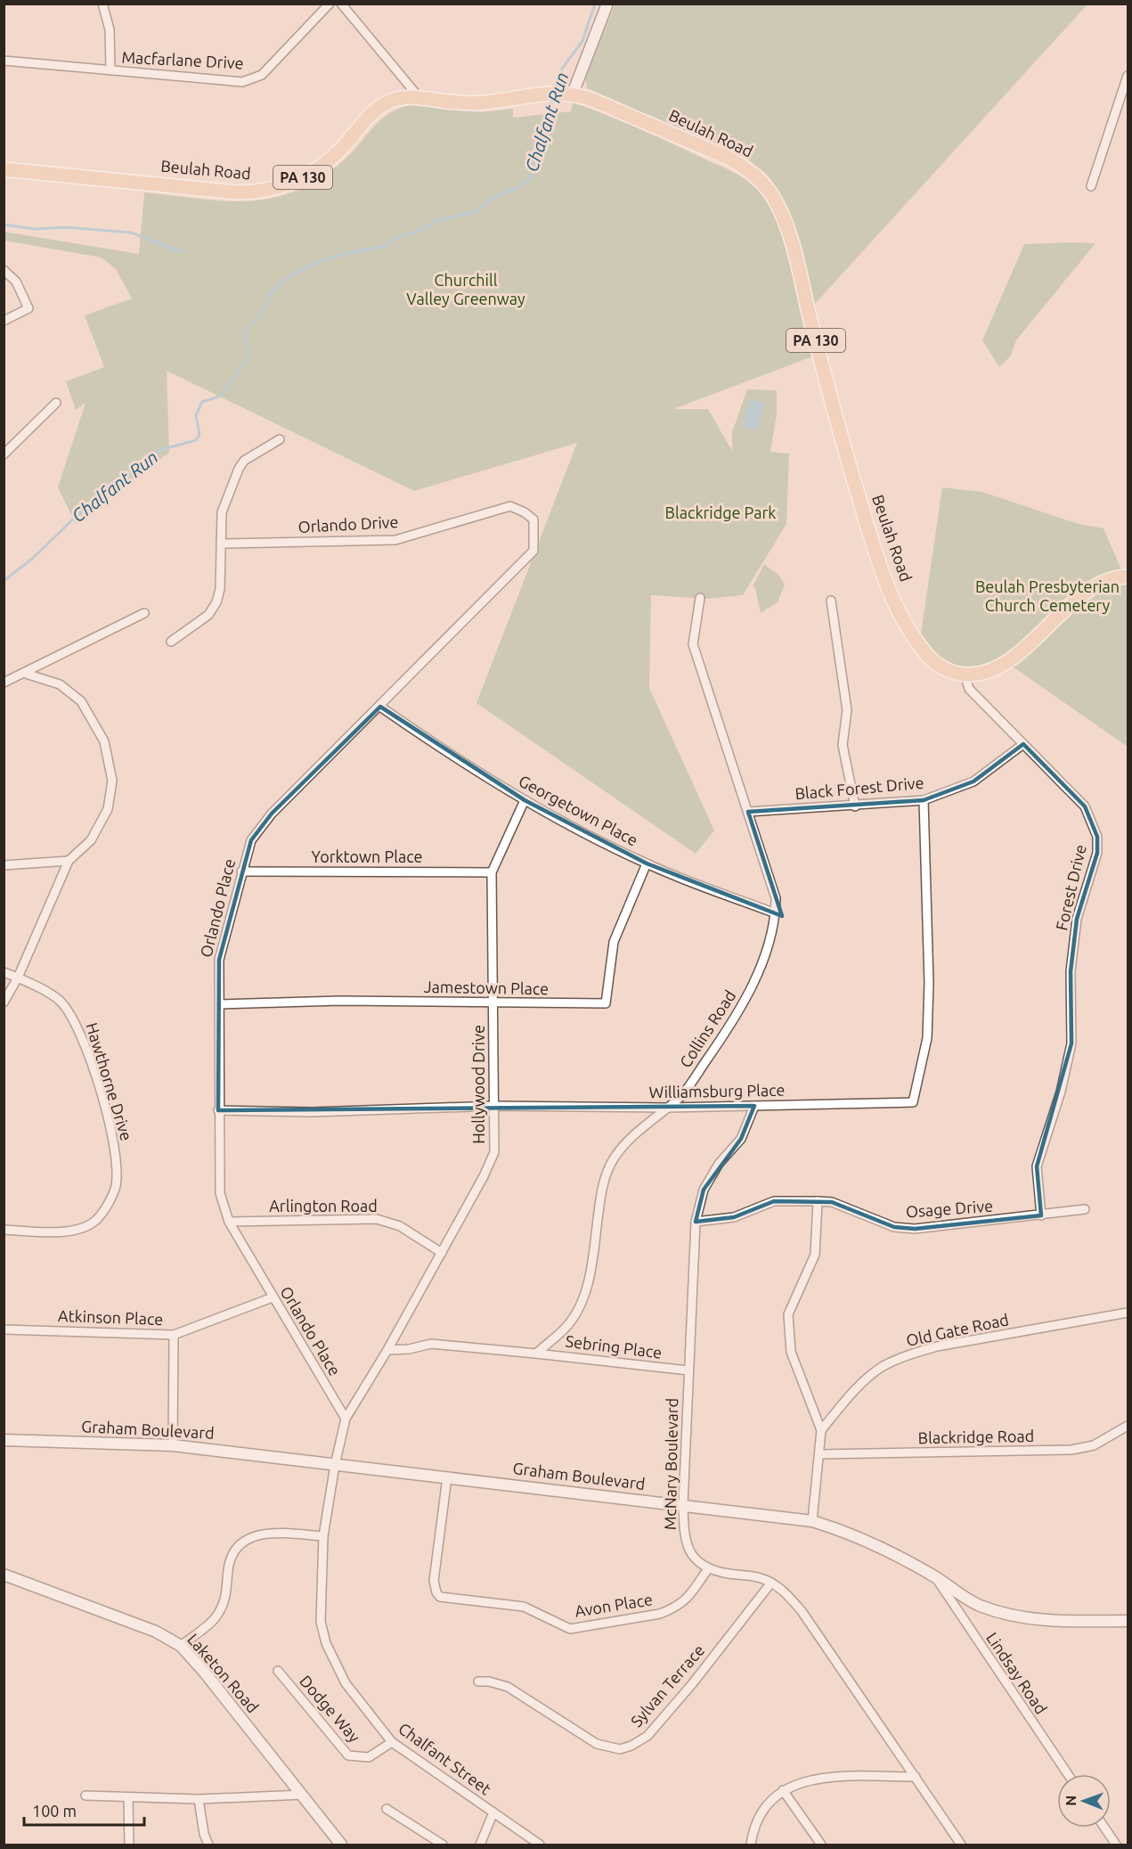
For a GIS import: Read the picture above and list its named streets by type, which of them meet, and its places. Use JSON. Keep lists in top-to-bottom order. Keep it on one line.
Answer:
{"streets":{"main road":["Beulah Road","PA 130"],"street":["Macfarlane Drive","Orlando Drive","Black Forest Drive","Georgetown Place","Yorktown Place","Forest Drive","Orlando Place","Jamestown Place","Collins Road","Hawthorne Drive","Hollywood Drive","Williamsburg Place","Arlington Road","Osage Drive","Atkinson Place","Old Gate Road","Sebring Place","Graham Boulevard","Blackridge Road","McNary Boulevard","Avon Place","Laketon Road","Lindsay Road","Sylvan Terrace","Dodge Way","Chalfant Street"]},"crossings":[["Beulah Road","Forest Drive"],["Orlando Drive","Orlando Place"],["Black Forest Drive","Forest Drive"],["Black Forest Drive","Collins Road"],["Black Forest Drive","Williamsburg Place"],["Georgetown Place","Orlando Place"],["Georgetown Place","Jamestown Place"],["Georgetown Place","Collins Road"],["Georgetown Place","Hollywood Drive"],["Yorktown Place","Orlando Place"],["Yorktown Place","Hollywood Drive"],["Forest Drive","Osage Drive"],["Orlando Place","Jamestown Place"],["Orlando Place","Hollywood Drive"],["Orlando Place","Williamsburg Place"],["Orlando Place","Arlington Road"],["Orlando Place","Atkinson Place"],["Jamestown Place","Hollywood Drive"],["Collins Road","Williamsburg Place"],["Collins Road","Sebring Place"],["Hollywood Drive","Williamsburg Place"],["Hollywood Drive","Arlington Road"],["Hollywood Drive","Graham Boulevard"],["Hollywood Drive","Chalfant Street"],["Williamsburg Place","McNary Boulevard"],["Osage Drive","McNary Boulevard"],["Sebring Place","McNary Boulevard"],["Graham Boulevard","McNary Boulevard"],["Graham Boulevard","Avon Place"],["Graham Boulevard","Lindsay Road"],["Graham Boulevard","Chalfant Street"],["McNary Boulevard","Avon Place"],["Dodge Way","Chalfant Street"]],"water":["Chalfant Run"],"parks":["Churchill Valley Greenway","Blackridge Park","Beulah Presbyterian Church Cemetery"],"scale_bar":"100 m","north":"left"}
